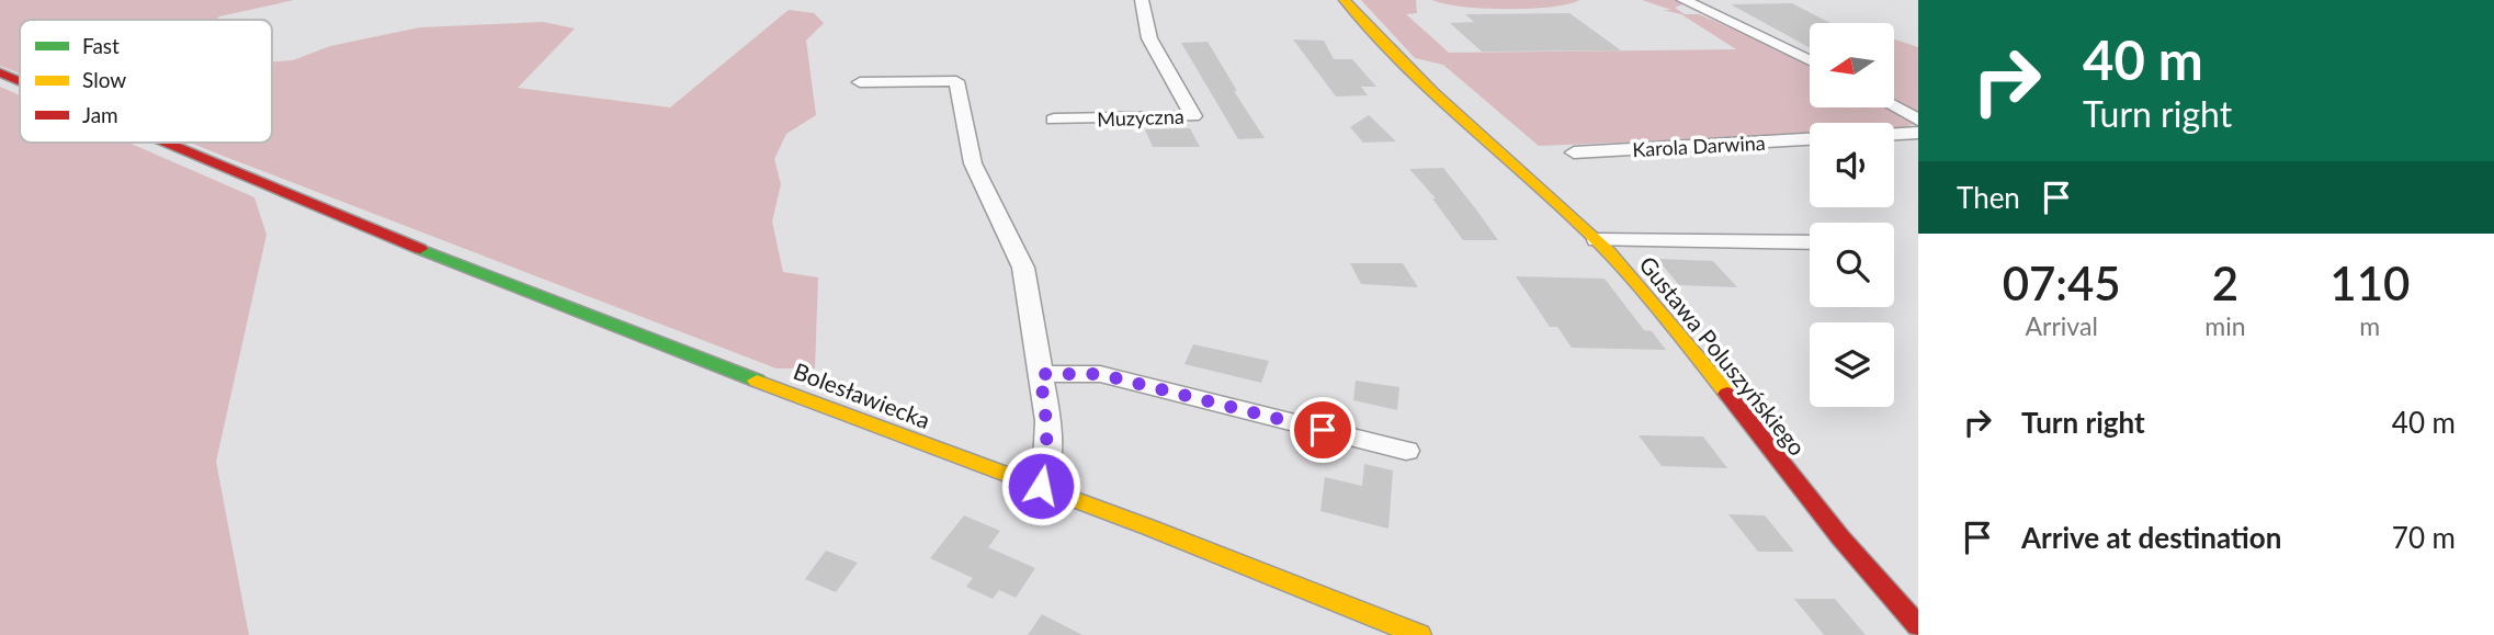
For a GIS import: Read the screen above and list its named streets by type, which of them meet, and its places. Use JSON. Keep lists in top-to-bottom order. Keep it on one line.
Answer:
{"streets":{"street":["Muzyczna","Karola Darwina","Gustawa Poluszyńskiego","Bolesławiecka"]},"legend":["Fast","Slow","Jam"],"north":"left","page":{"turn":["40 m","Turn right"],"then":"Then","eta":["07:45","Arrival","2","min","110","m"],"list":[{"name":"Turn right","value":"40 m"},{"name":"Arrive at destination","value":"70 m"}]}}
